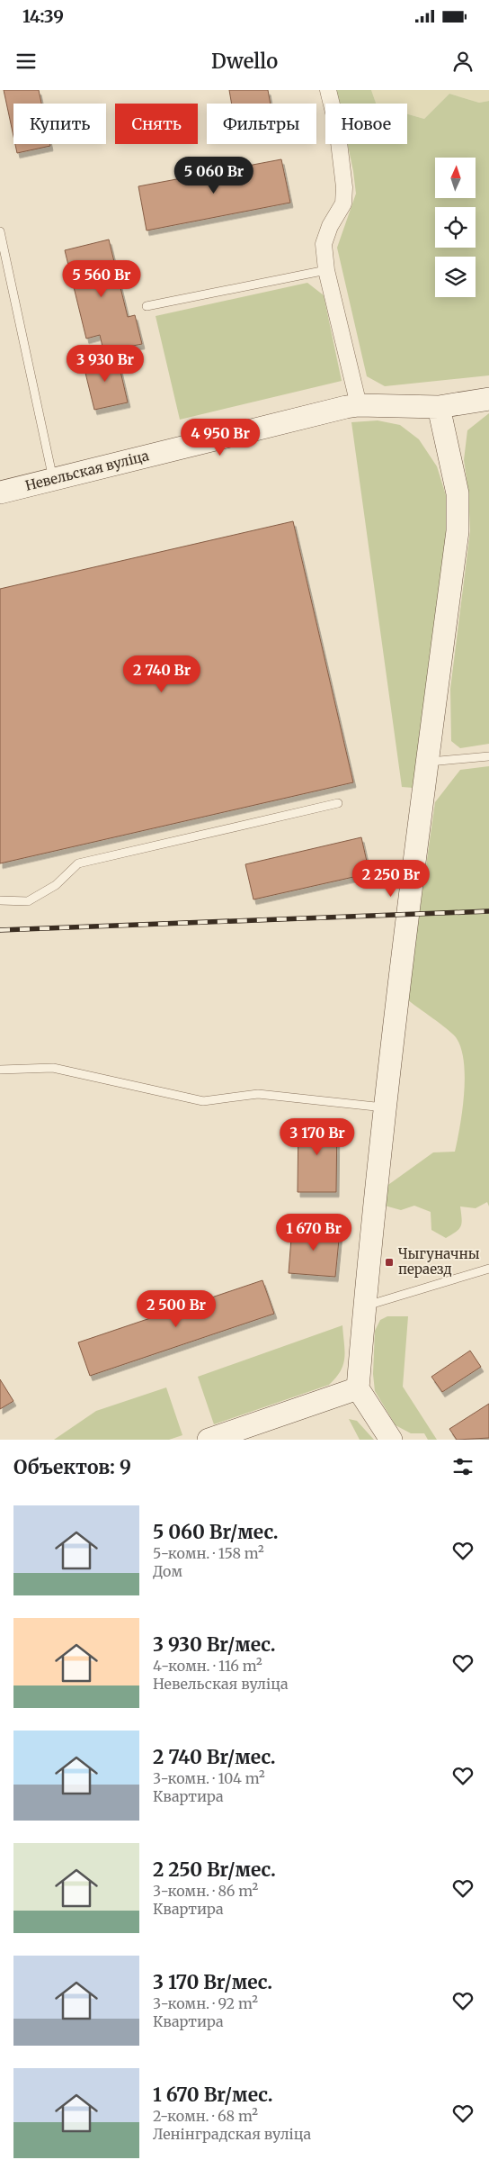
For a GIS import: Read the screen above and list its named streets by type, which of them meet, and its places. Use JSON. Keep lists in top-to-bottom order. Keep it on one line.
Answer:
{"streets":{"street":["Невельская вуліца"]},"places":{"transit":["Чыгуначны пераезд"]},"north":"top","page":{"status":"14:39","header":"Dwello","chip":["Купить","Снять","Фильтры","Новое"],"price":["5 060 Br","5 560 Br","3 930 Br","4 950 Br","2 740 Br","2 250 Br","3 170 Br","1 670 Br","2 500 Br"],"heading":"Объектов: 9","list":[{"name":"5 060 Br/мес.","note":"5-комн. · 158 m² · Дом"},{"name":"3 930 Br/мес.","note":"4-комн. · 116 m² · Невельская вуліца"},{"name":"2 740 Br/мес.","note":"3-комн. · 104 m² · Квартира"},{"name":"2 250 Br/мес.","note":"3-комн. · 86 m² · Квартира"},{"name":"3 170 Br/мес.","note":"3-комн. · 92 m² · Квартира"},{"name":"1 670 Br/мес.","note":"2-комн. · 68 m² · Ленінградская вуліца"}]}}
